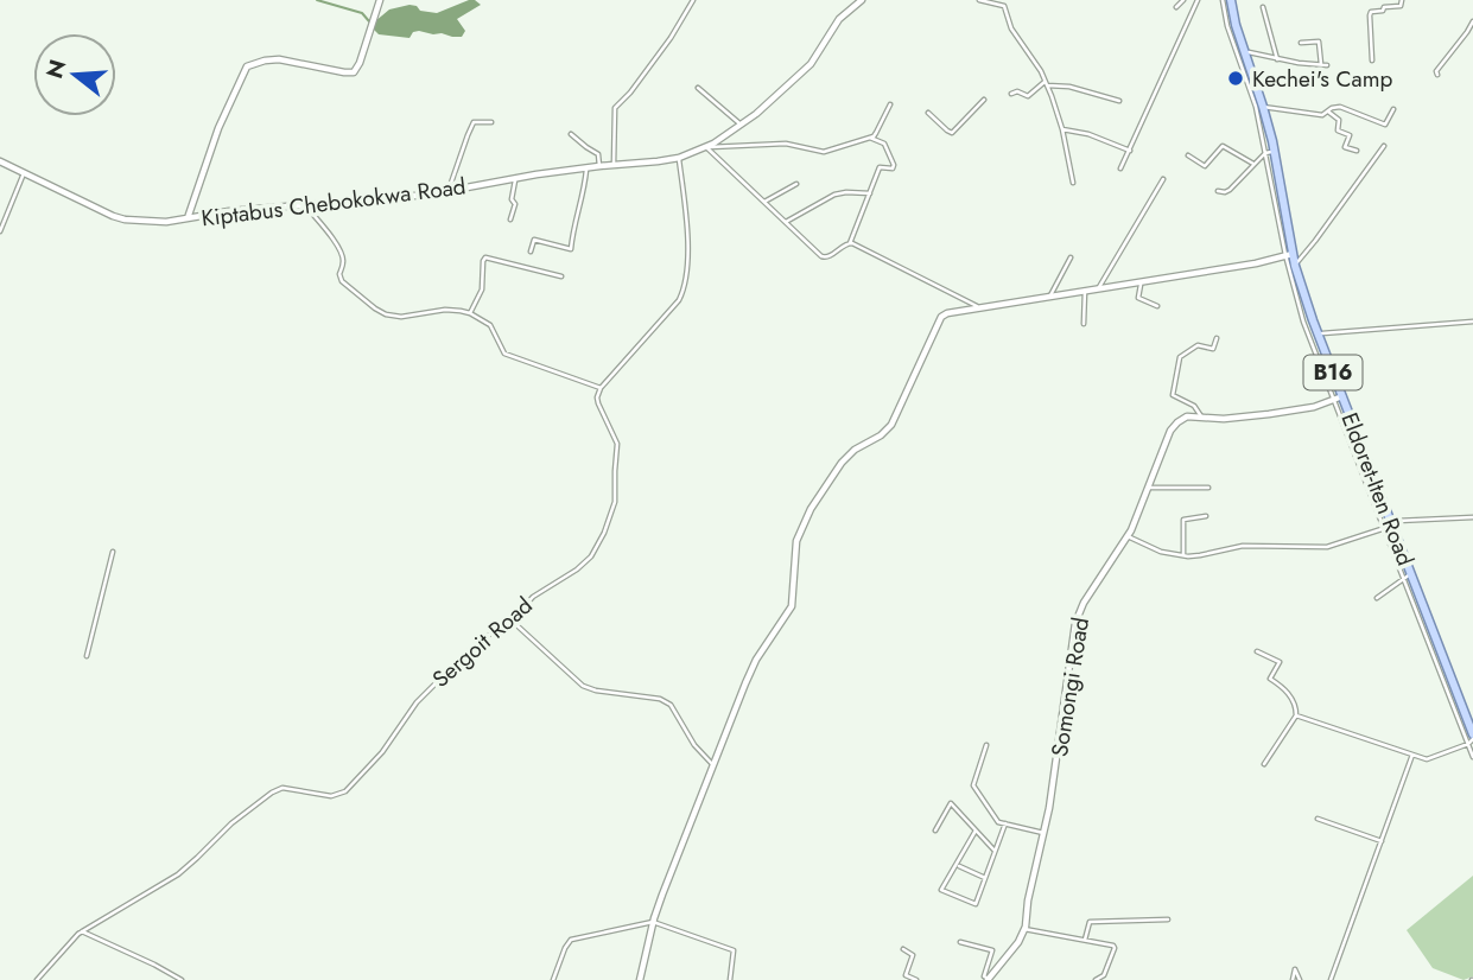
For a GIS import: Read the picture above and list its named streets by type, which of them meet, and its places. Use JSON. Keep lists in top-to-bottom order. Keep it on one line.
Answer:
{"streets":{"main road":["B16","Eldoret-Iten Road"],"street":["Kiptabus Chebokokwa Road","Sergoit Road","Somongi Road"]},"places":["Kechei's Camp"],"north":"left"}
